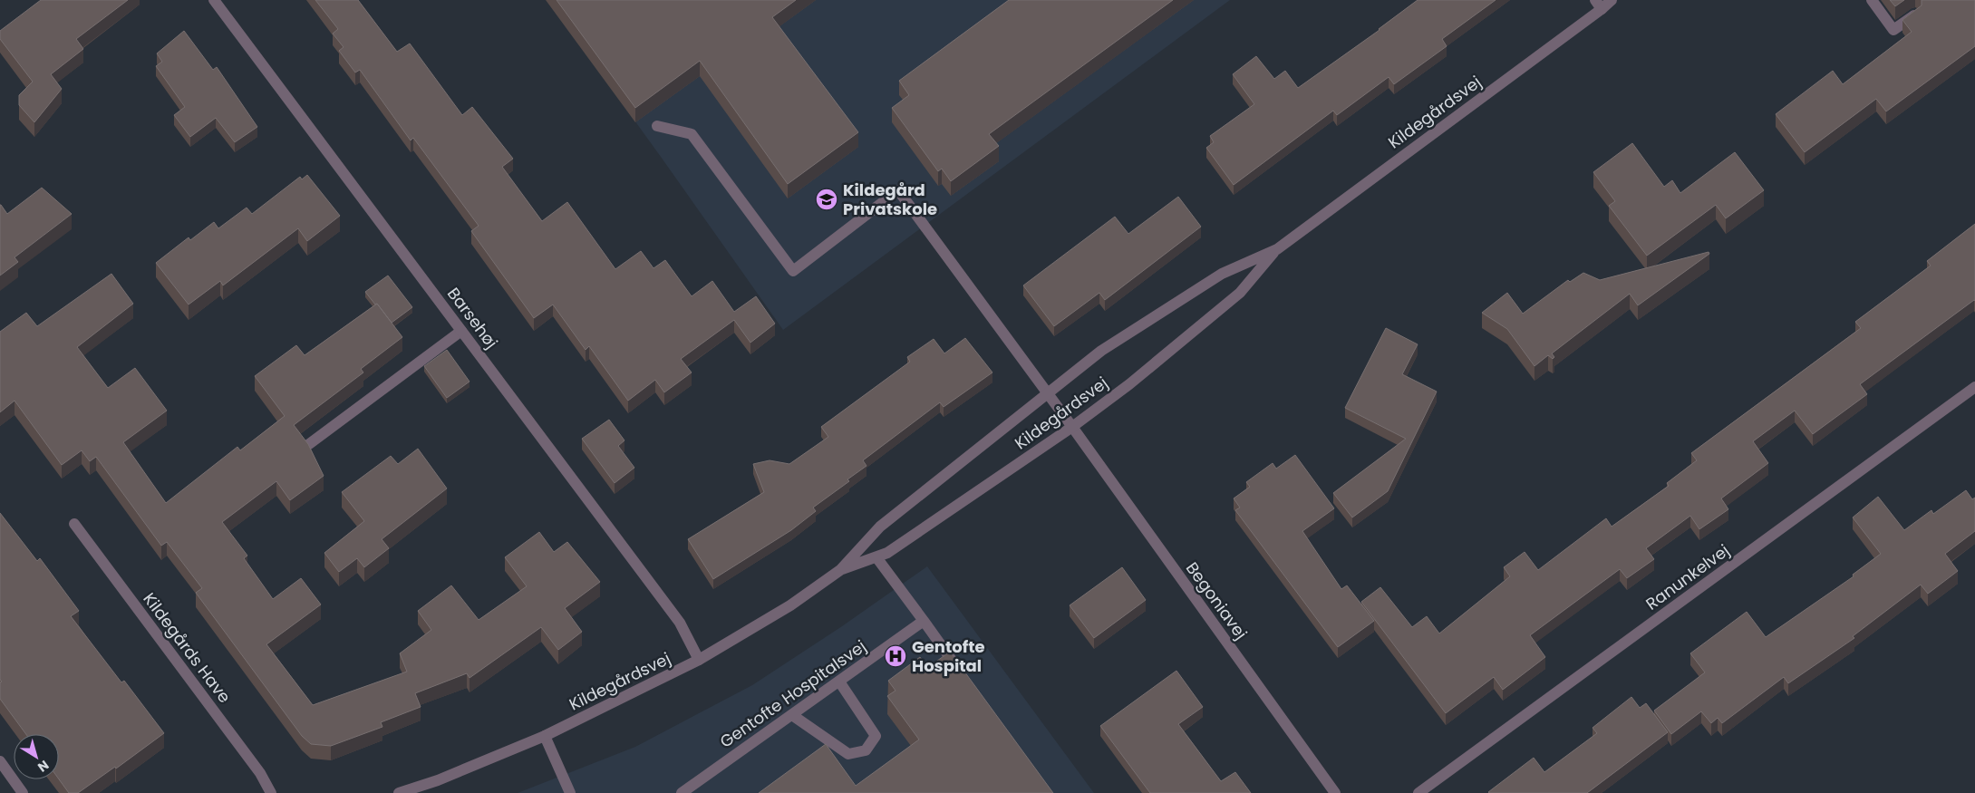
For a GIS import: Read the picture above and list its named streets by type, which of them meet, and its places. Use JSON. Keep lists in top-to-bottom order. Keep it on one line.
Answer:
{"streets":{"street":["Kildegårdsvej","Barsehøj","Ranunkelvej","Begoniavej","Kildegårds Have","Gentofte Hospitalsvej"]},"crossings":[["Kildegårdsvej","Barsehøj"],["Kildegårdsvej","Begoniavej"]],"places":{"school or university":["Kildegård Privatskole"],"hospital":["Gentofte Hospital"]},"north":"bottom right"}
